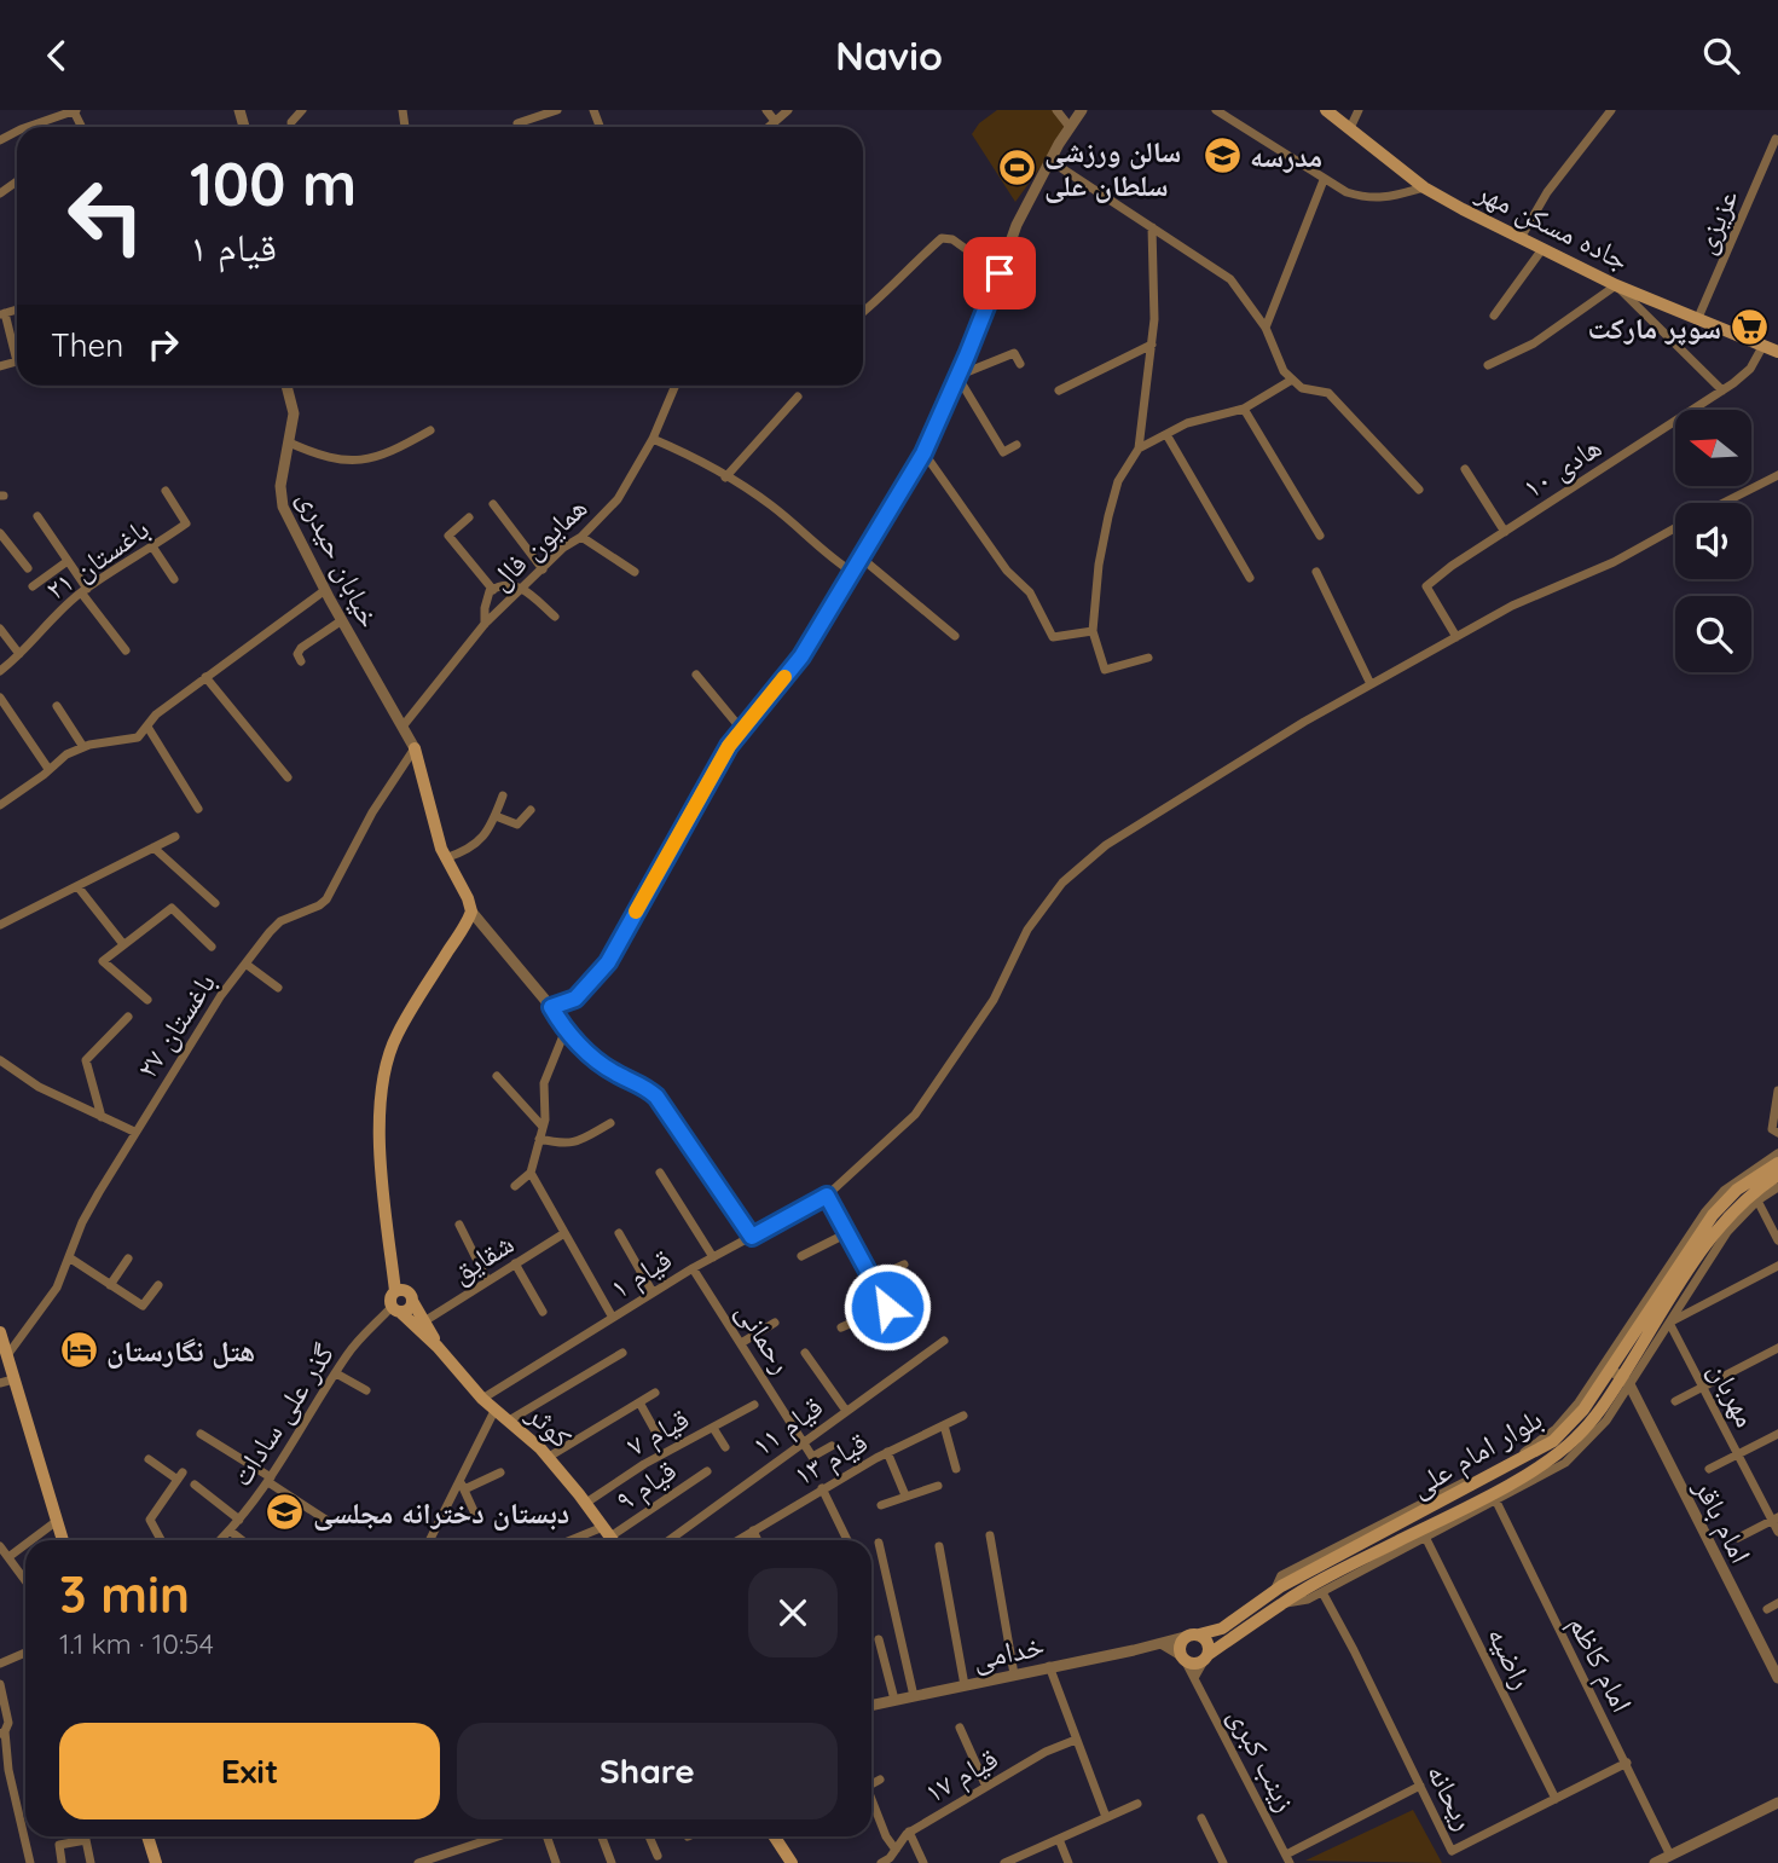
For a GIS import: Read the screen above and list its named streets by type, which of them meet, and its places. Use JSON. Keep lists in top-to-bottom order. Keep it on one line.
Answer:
{"streets":{"main road":["جاده مسکن مهر","کوثر","بلوار امام علی"],"street":["عزیزی","هادی ۱۰","همایون فال","باغستان ۲۱","خیابان حیدری","باغستان ۲۷","شقایق","قیام ۱","رحمانی","مهربان","گذر علی سادات","قیام ۱۱","قیام ۷","قیام ۱۳","قیام ۹","امام باقر","خدامی","راضیه","امام کاظم","زینب کبری","قیام ۱۷","ریحانه"]},"crossings":[["عزیزی","جاده مسکن مهر"],["جاده مسکن مهر","هادی ۱۰"],["هادی ۱۰","قیام ۱"],["همایون فال","خیابان حیدری"],["خیابان حیدری","باغستان ۲۷"],["قیام ۱","رحمانی"],["قیام ۱","کوثر"],["رحمانی","قیام ۱۱"],["کوثر","قیام ۷"],["کوثر","قیام ۹"],["بلوار امام علی","امام باقر"],["بلوار امام علی","خدامی"],["بلوار امام علی","امام کاظم"],["بلوار امام علی","زینب کبری"],["خدامی","زینب کبری"],["راضیه","ریحانه"],["امام کاظم","ریحانه"]],"places":{"school or university":["مدرسه","دبستان دخترانه مجلسی"],"sports":["سالن ورزشی سلطان علی"],"supermarket":["سوپر مارکت"],"hotel":["هتل نگارستان"]},"north":"left","page":{"header":"Navio","turn":["100 m","قیام ۱"],"then":"Then","heading":["3 min","1.1 km · 10:54"],"buttons":["Exit","Share"]}}
